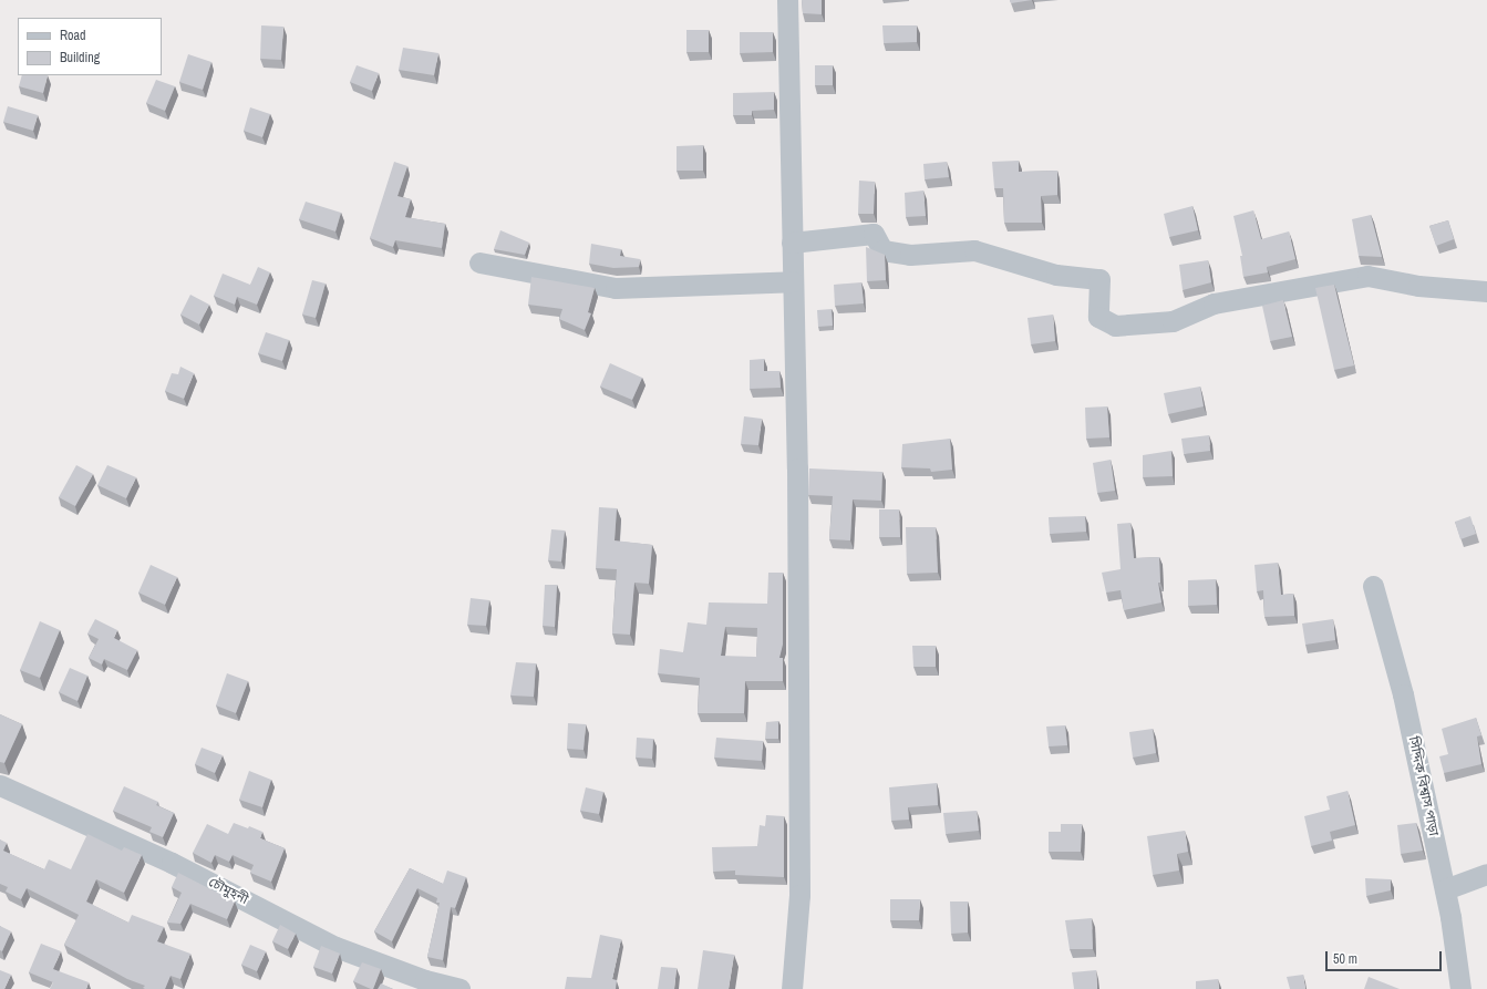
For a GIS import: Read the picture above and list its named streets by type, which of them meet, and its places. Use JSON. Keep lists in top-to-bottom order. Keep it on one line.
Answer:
{"streets":{"street":["সিদ্দিক বিশ্বাস পাড়া","চৌমুহনী"]},"legend":["Road","Building"],"scale_bar":"50 m"}
